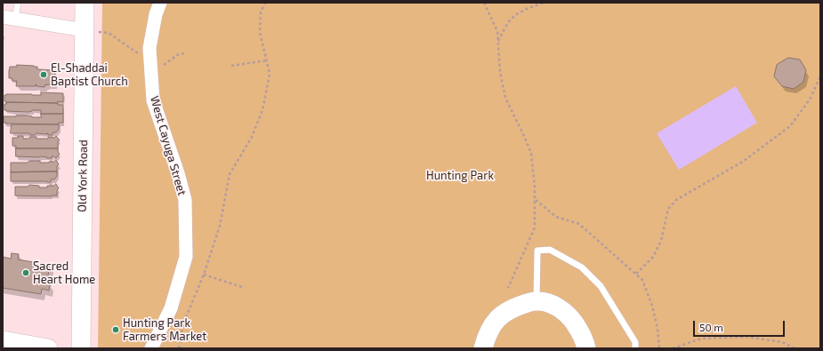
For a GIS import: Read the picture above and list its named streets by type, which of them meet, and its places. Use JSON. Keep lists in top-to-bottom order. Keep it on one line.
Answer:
{"streets":{"street":["West Cayuga Street","Old York Road"]},"parks":["Hunting Park"],"places":["El-Shaddai Baptist Church","Sacred Heart Home","Hunting Park Farmers Market"],"scale_bar":"50 m"}
